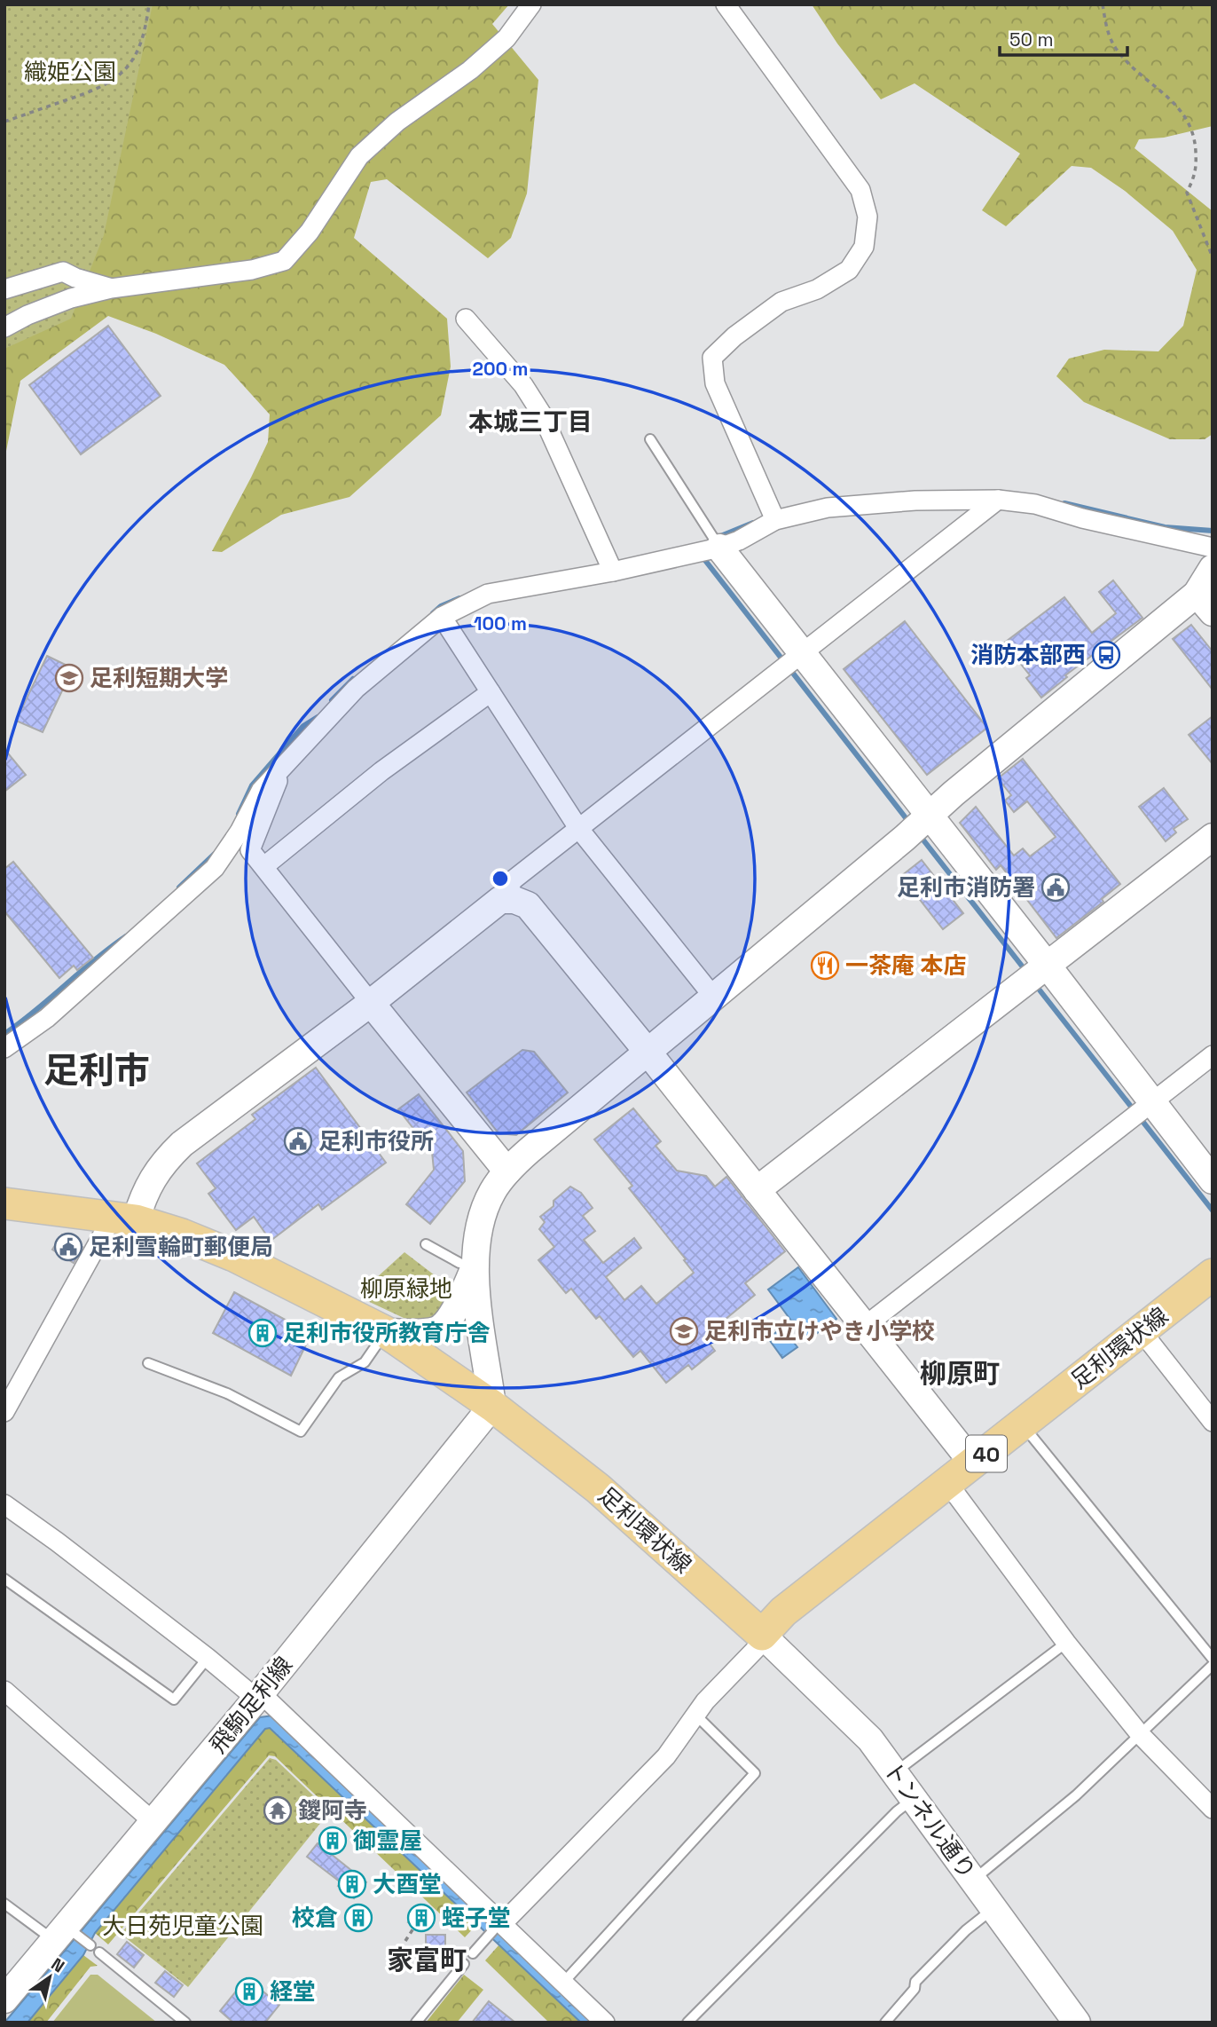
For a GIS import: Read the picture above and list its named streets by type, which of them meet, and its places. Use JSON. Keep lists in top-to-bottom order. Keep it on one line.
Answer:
{"streets":{"main road":["足利環状線","40"],"street":["飛駒足利線","トンネル通り"]},"crossings":[["足利環状線","飛駒足利線"],["足利環状線","トンネル通り"]],"districts":["本城三丁目","足利市","柳原町","家富町"],"parks":["織姫公園","柳原緑地","大日苑児童公園"],"places":{"bus stop":["消防本部西"],"school or university":["足利短期大学","足利市立けやき小学校"],"public building":["足利市消防署","足利市役所","足利雪輪町郵便局"],"restaurant":["一茶庵 本店"],"building":["足利市役所教育庁舎","御霊屋","大酉堂","校倉","蛭子堂","経堂"],"temple":["鑁阿寺"]},"scale_bar":"50 m","north":"top right","rings":["200 m","100 m"]}
